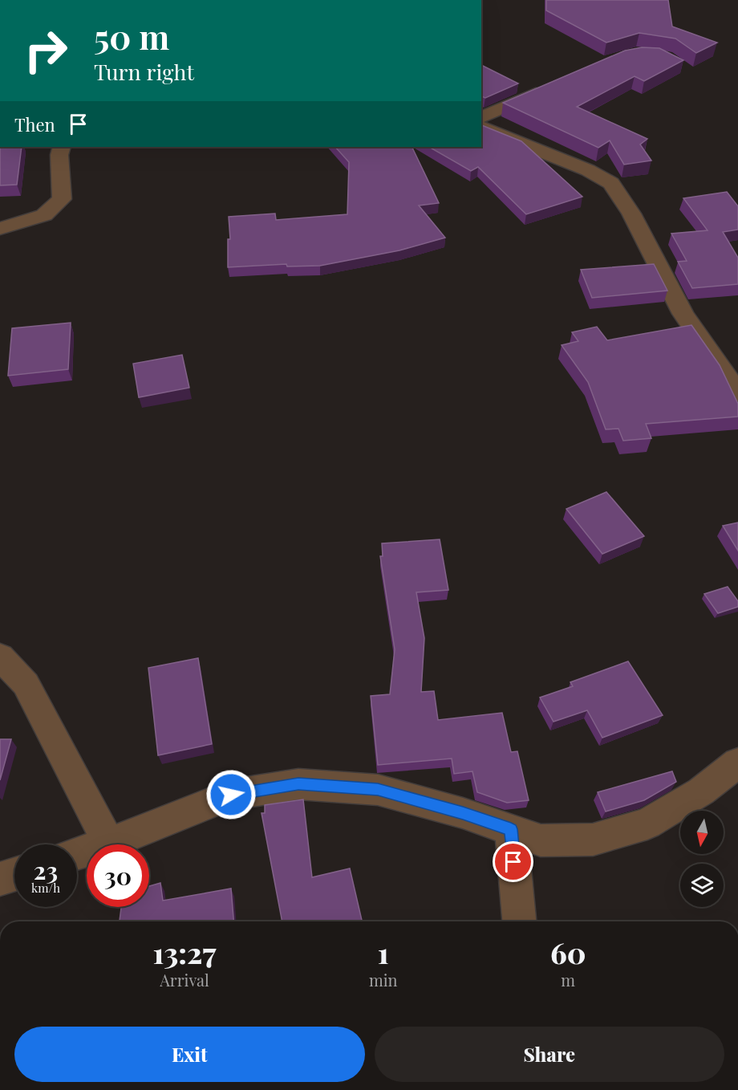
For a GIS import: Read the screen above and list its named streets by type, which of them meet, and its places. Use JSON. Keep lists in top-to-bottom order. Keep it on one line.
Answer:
{"north":"bottom","page":{"turn":["50 m","Turn right"],"then":"Then","speed":"23 km/h","limit":"30","eta":["13:27","Arrival","1","min","60","m"],"buttons":["Exit","Share"]}}
